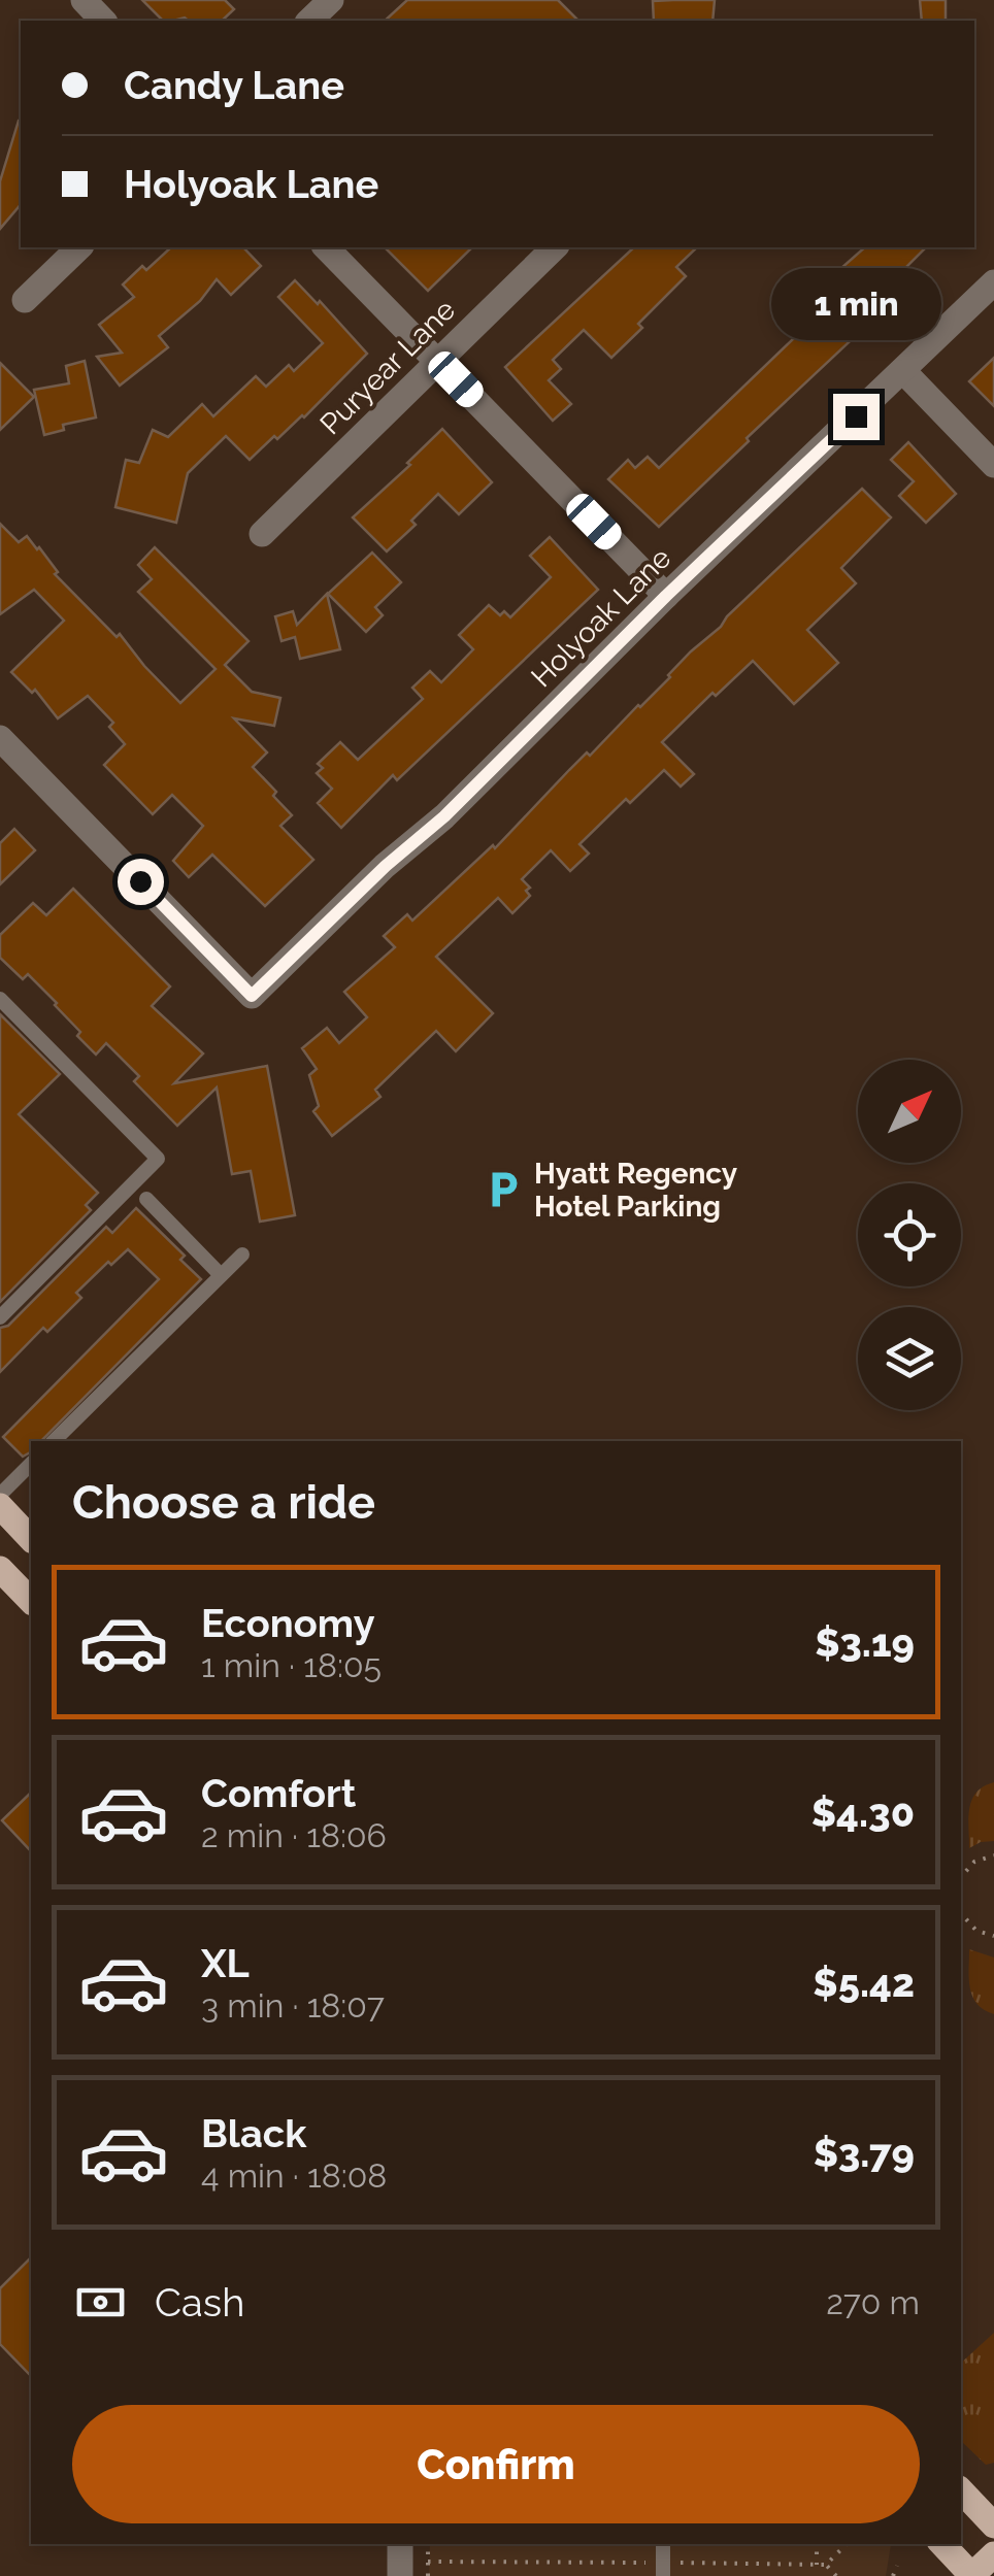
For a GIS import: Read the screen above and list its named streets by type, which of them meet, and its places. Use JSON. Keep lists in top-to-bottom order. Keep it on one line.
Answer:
{"streets":{"street":["Puryear Lane","Holyoak Lane"]},"places":{"parking":["Hyatt Regency Hotel Parking"]},"north":"top right","page":{"banner":["Candy Lane","Holyoak Lane"],"bubble":"1 min","heading":"Choose a ride","list":[{"name":"Economy","note":"1 min · 18:05","value":"$3.19"},{"name":"Comfort","note":"2 min · 18:06","value":"$4.30"},{"name":"XL","note":"3 min · 18:07","value":"$5.42"},{"name":"Black","note":"4 min · 18:08","value":"$3.79"}],"pay":["Cash","270 m"],"buttons":"Confirm"}}
